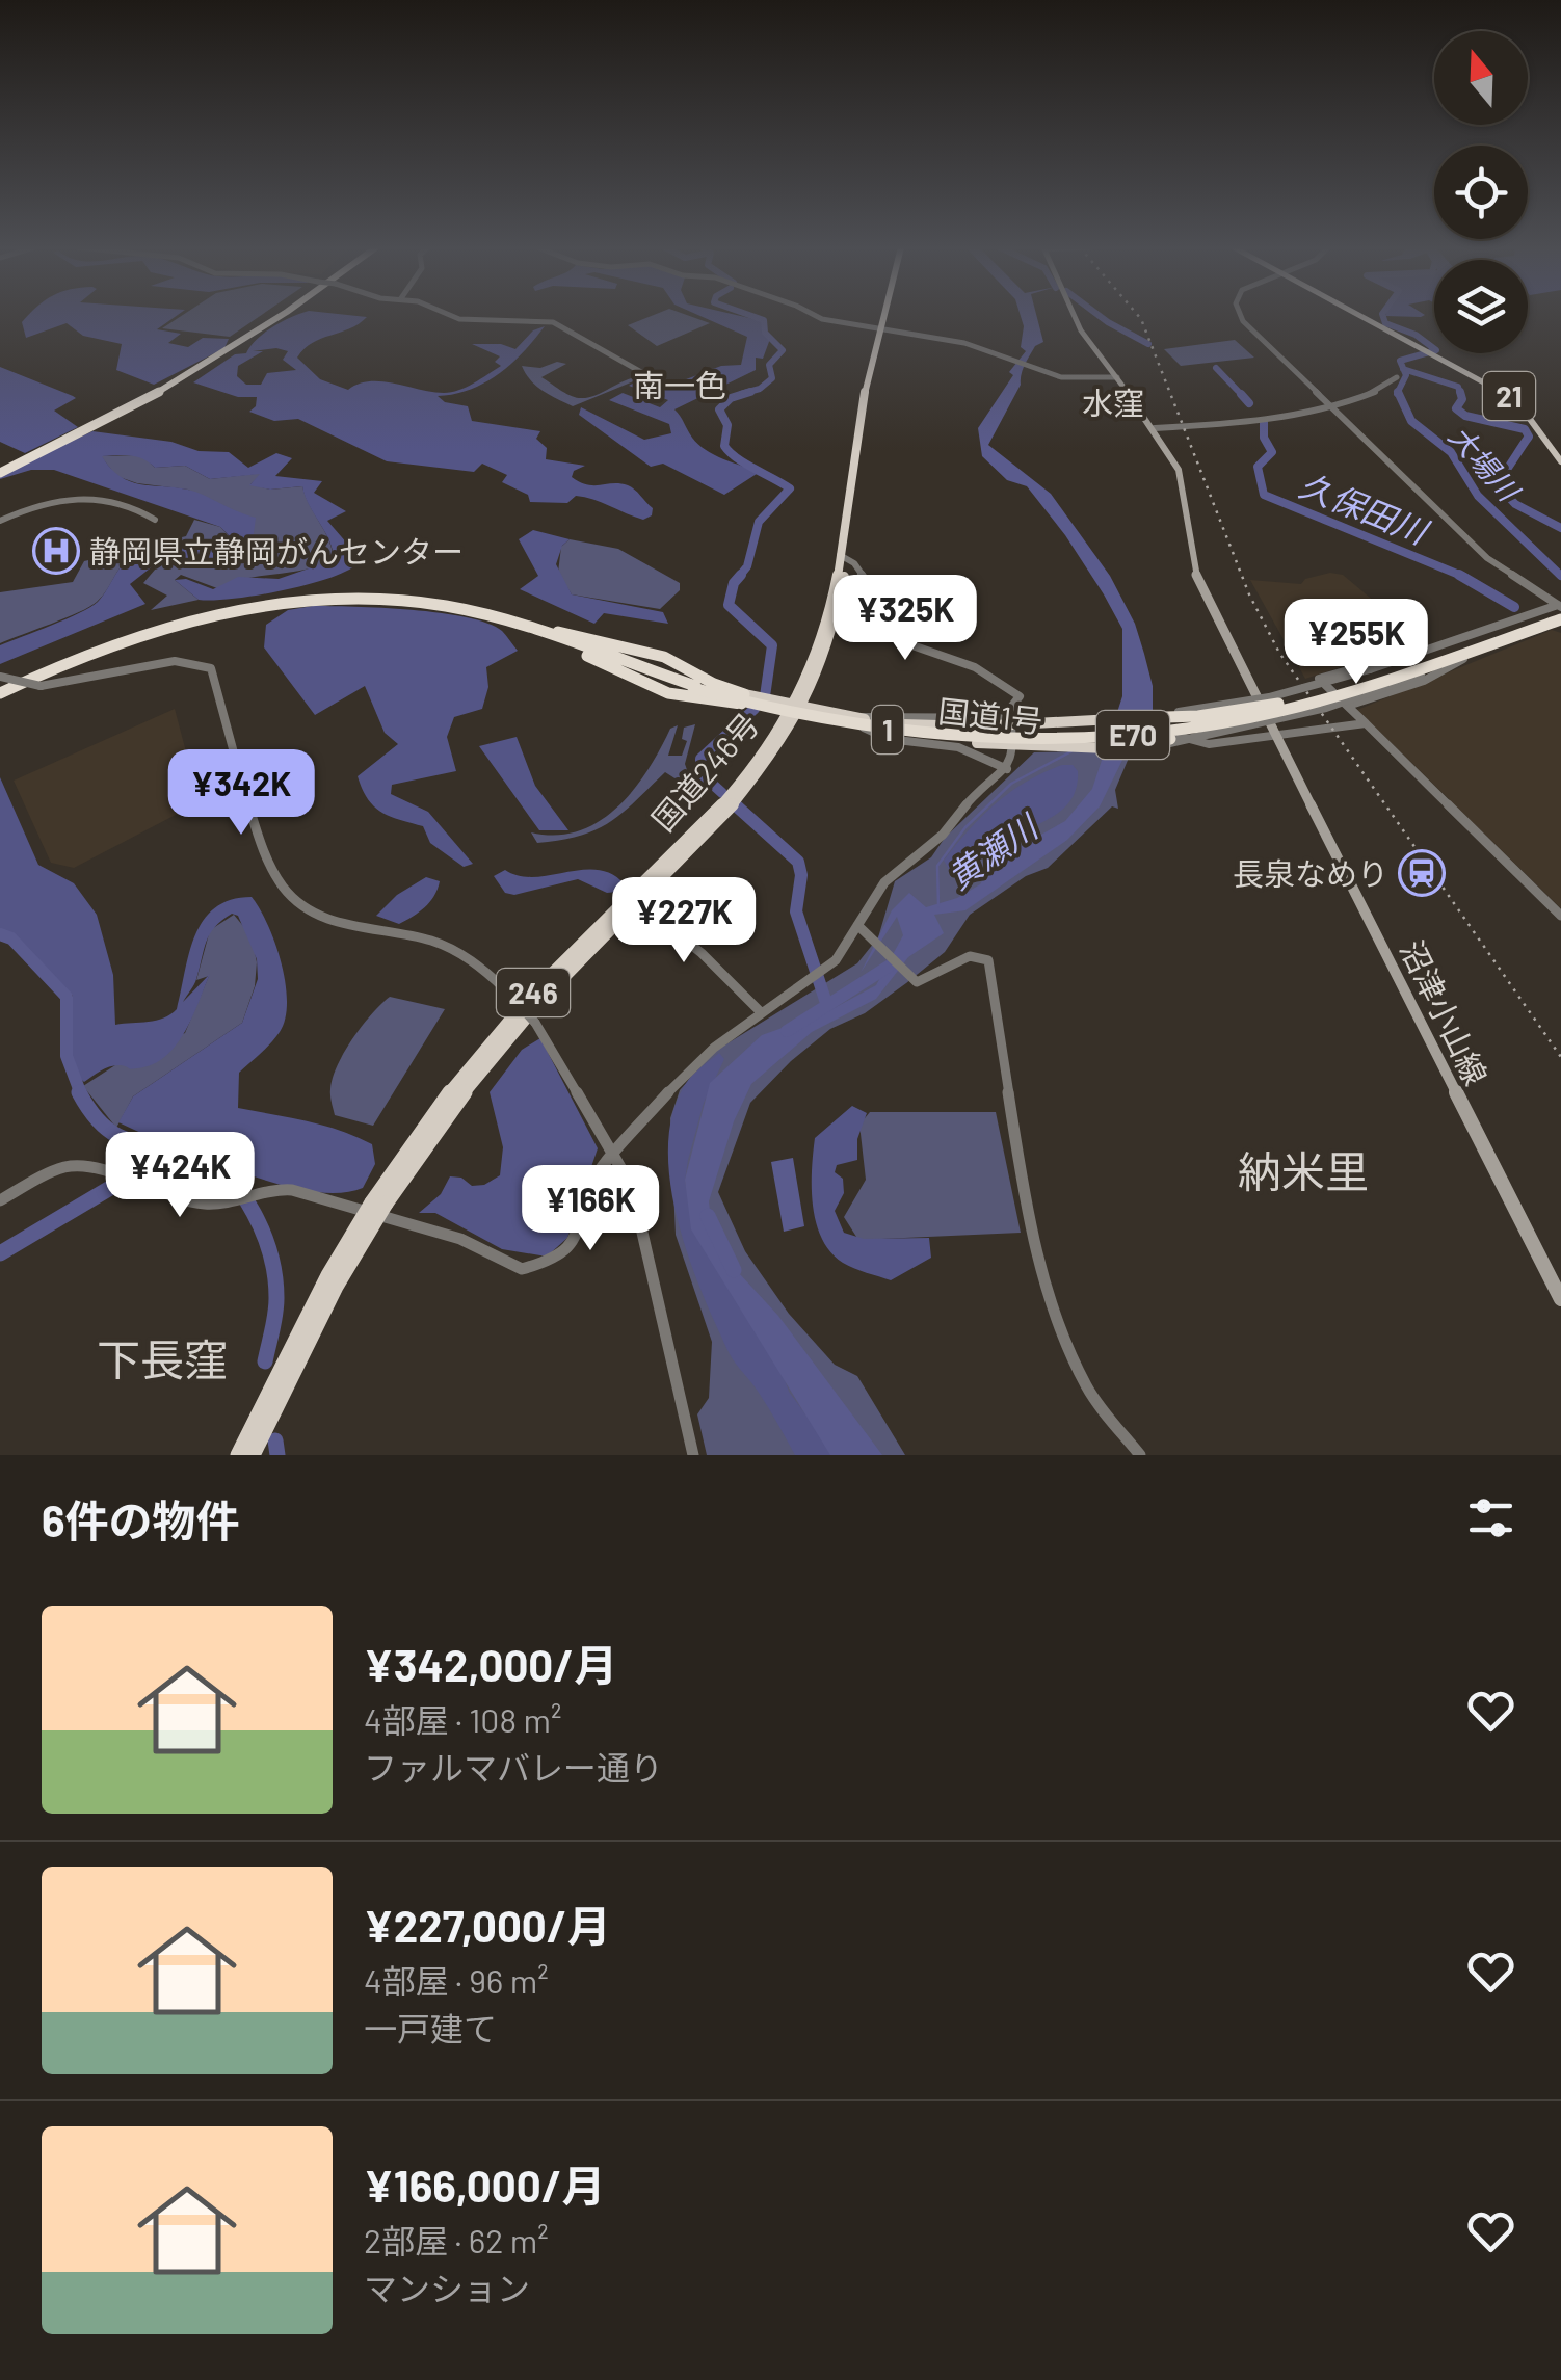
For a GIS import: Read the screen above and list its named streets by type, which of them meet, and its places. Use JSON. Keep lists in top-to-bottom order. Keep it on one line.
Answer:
{"streets":{"highway":["国道1号","1","E70","国道246号","246"],"main road":["21","沼津小山線"]},"crossings":[["国道1号","国道246号"]],"districts":["南一色","水窪","納米里","下長窪"],"water":["大場川","久保田川","黄瀬川"],"places":{"hospital":["静岡県立静岡がんセンター"],"station":["長泉なめり"]},"north":"top","page":{"price":["¥325K","¥255K","¥342K","¥227K","¥424K","¥166K"],"heading":"6件の物件","list":[{"name":"¥342,000/月","note":"4部屋 · 108 m² · ファルマバレー通り"},{"name":"¥227,000/月","note":"4部屋 · 96 m² · 一戸建て"},{"name":"¥166,000/月","note":"2部屋 · 62 m² · マンション"}]}}
